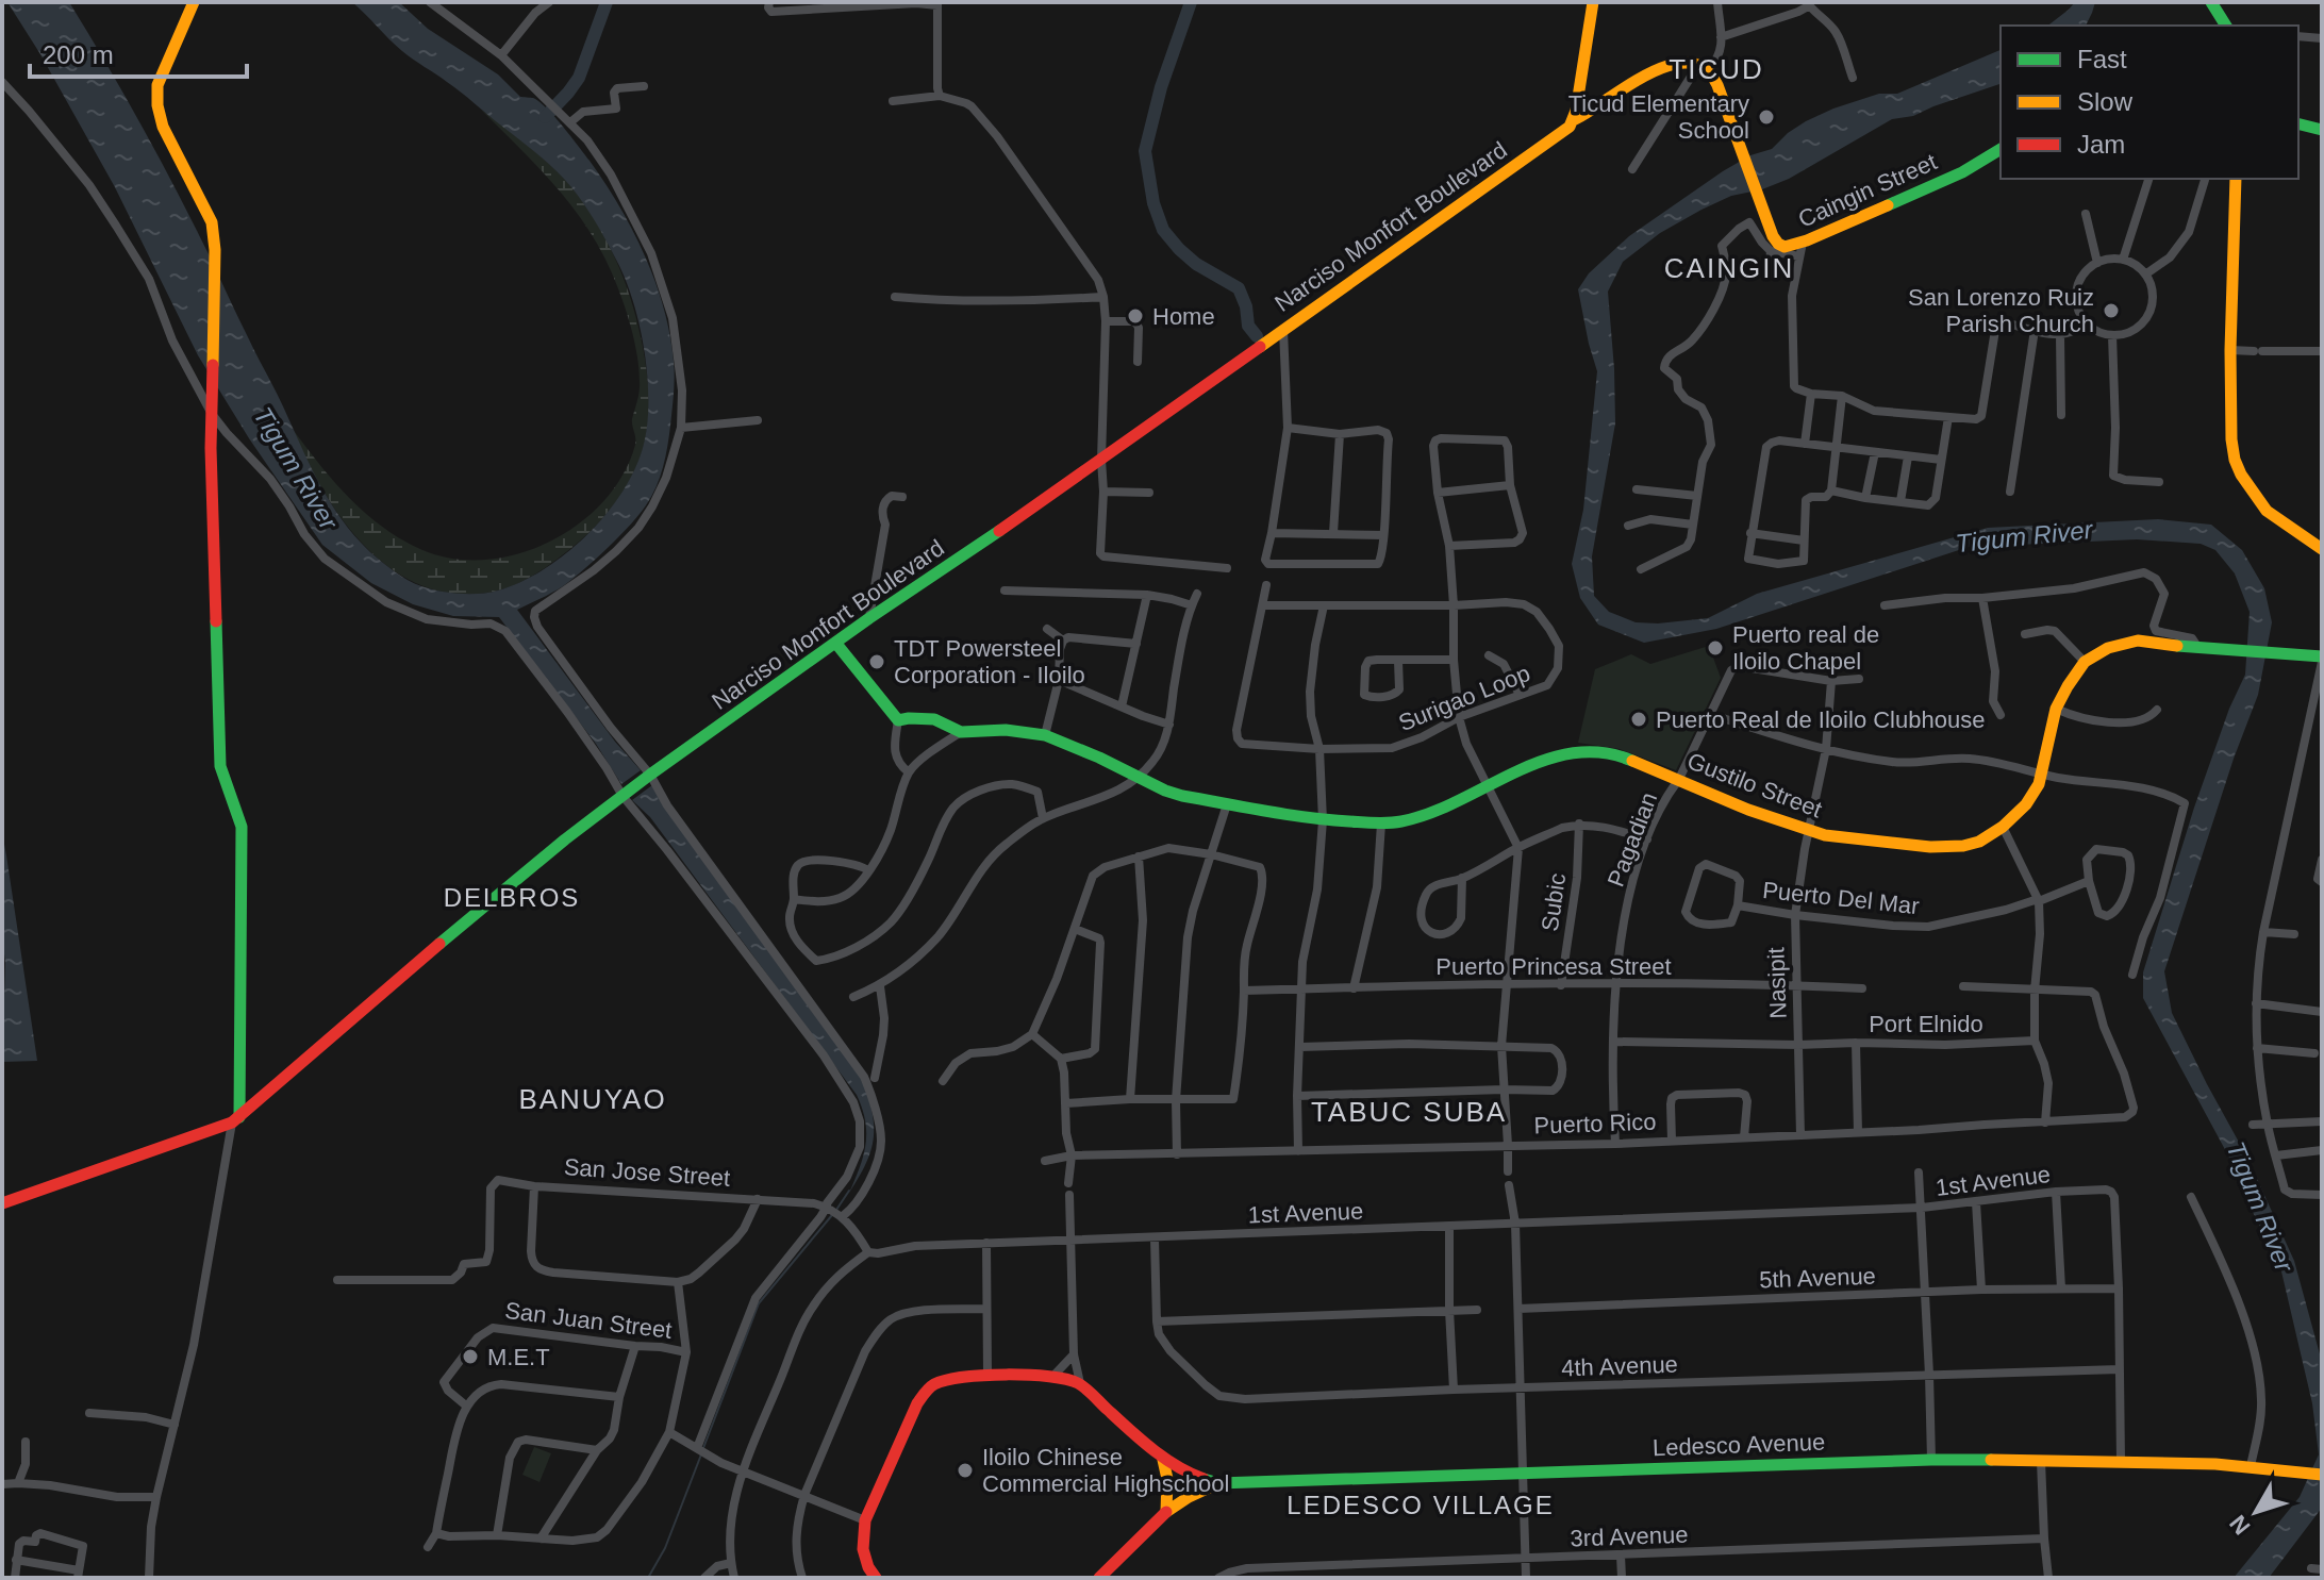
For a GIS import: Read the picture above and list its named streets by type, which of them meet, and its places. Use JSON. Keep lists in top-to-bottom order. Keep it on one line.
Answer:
{"streets":{"street":["Caingin Street","Narciso Monfort Boulevard","Surigao Loop","Gustilo Street","Pagadian","Puerto Del Mar","Subic","Puerto Princesa Street","Nasipit","Port Elnido","Puerto Rico","San Jose Street","1st Avenue","5th Avenue","San Juan Street","4th Avenue","Ledesco Avenue","3rd Avenue"]},"crossings":[["Gustilo Street","Pagadian"],["Gustilo Street","Nasipit"],["Pagadian","Puerto Princesa Street"],["Pagadian","Puerto Rico"],["Puerto Del Mar","Nasipit"],["Subic","Puerto Princesa Street"],["Puerto Princesa Street","Nasipit"],["Nasipit","Puerto Rico"],["Port Elnido","Puerto Rico"],["1st Avenue","5th Avenue"]],"districts":["TICUD","CAINGIN","DELBROS","BANUYAO","TABUC SUBA","LEDESCO VILLAGE"],"water":["Tigum River"],"places":["Ticud Elementary School","San Lorenzo Ruiz Parish Church","Home","Puerto real de Iloilo Chapel","TDT Powersteel Corporation - Iloilo","Puerto Real de Iloilo Clubhouse","M.E.T","Iloilo Chinese Commercial Highschool"],"legend":["Fast","Slow","Jam"],"scale_bar":"200 m","north":"bottom left"}
